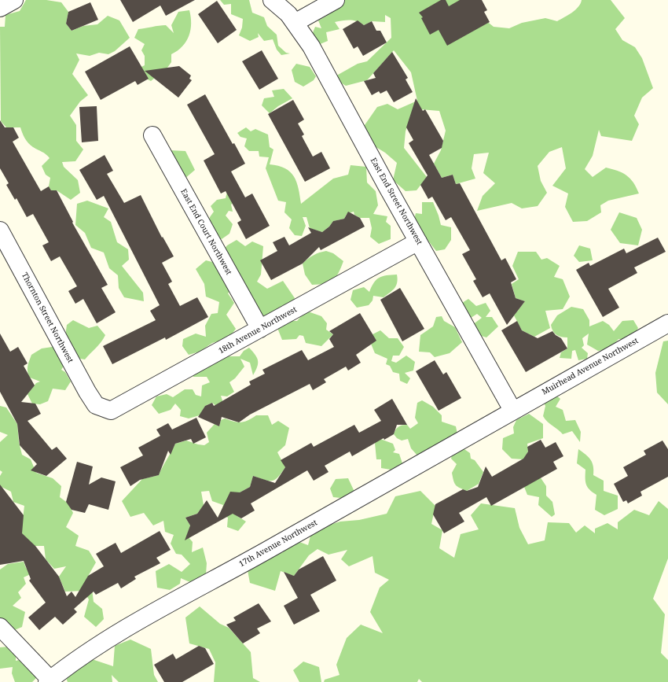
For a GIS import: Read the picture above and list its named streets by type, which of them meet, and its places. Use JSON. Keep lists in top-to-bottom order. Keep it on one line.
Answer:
{"streets":{"street":["East End Street Northwest","East End Court Northwest","Thornton Street Northwest","18th Avenue Northwest","Muirhead Avenue Northwest","17th Avenue Northwest"]},"crossings":[["East End Street Northwest","18th Avenue Northwest"],["East End Street Northwest","Muirhead Avenue Northwest"],["East End Street Northwest","17th Avenue Northwest"],["East End Court Northwest","18th Avenue Northwest"],["Thornton Street Northwest","18th Avenue Northwest"],["Muirhead Avenue Northwest","17th Avenue Northwest"]]}
